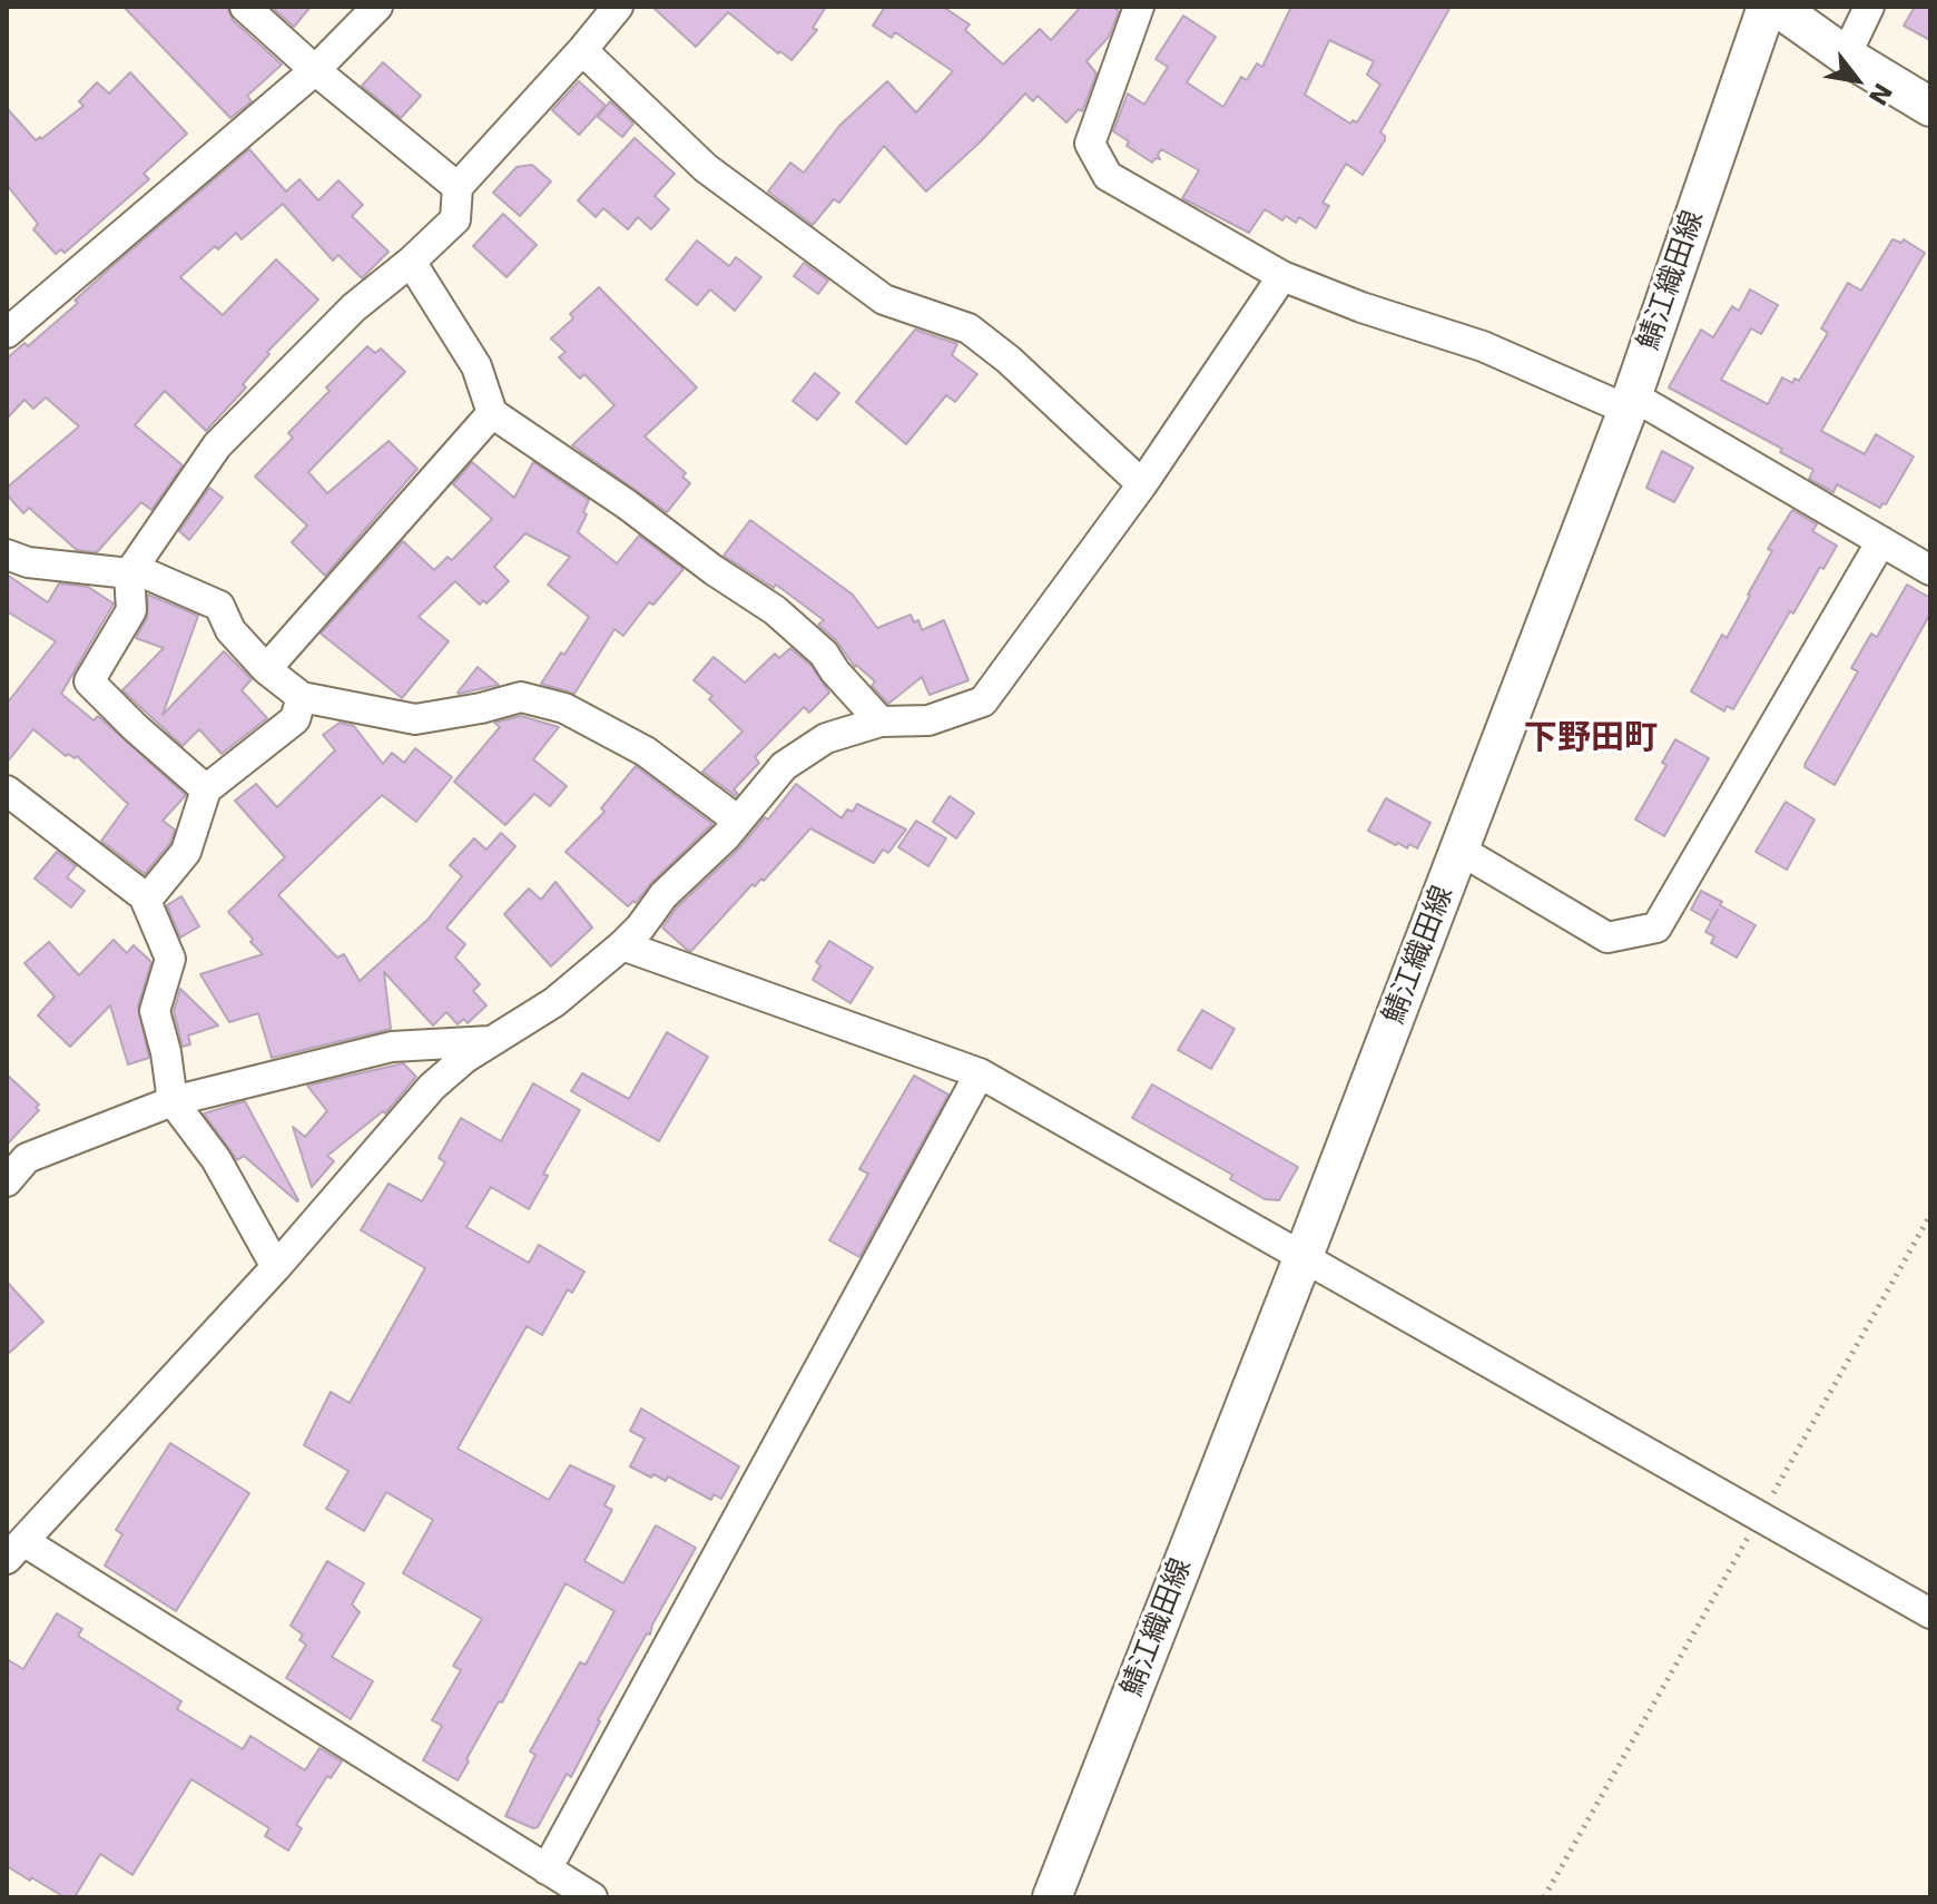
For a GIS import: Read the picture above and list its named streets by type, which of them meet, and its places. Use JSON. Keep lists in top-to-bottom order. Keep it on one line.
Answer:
{"streets":{"main road":["鯖江織田線"]},"districts":["下野田町"],"north":"bottom right"}
